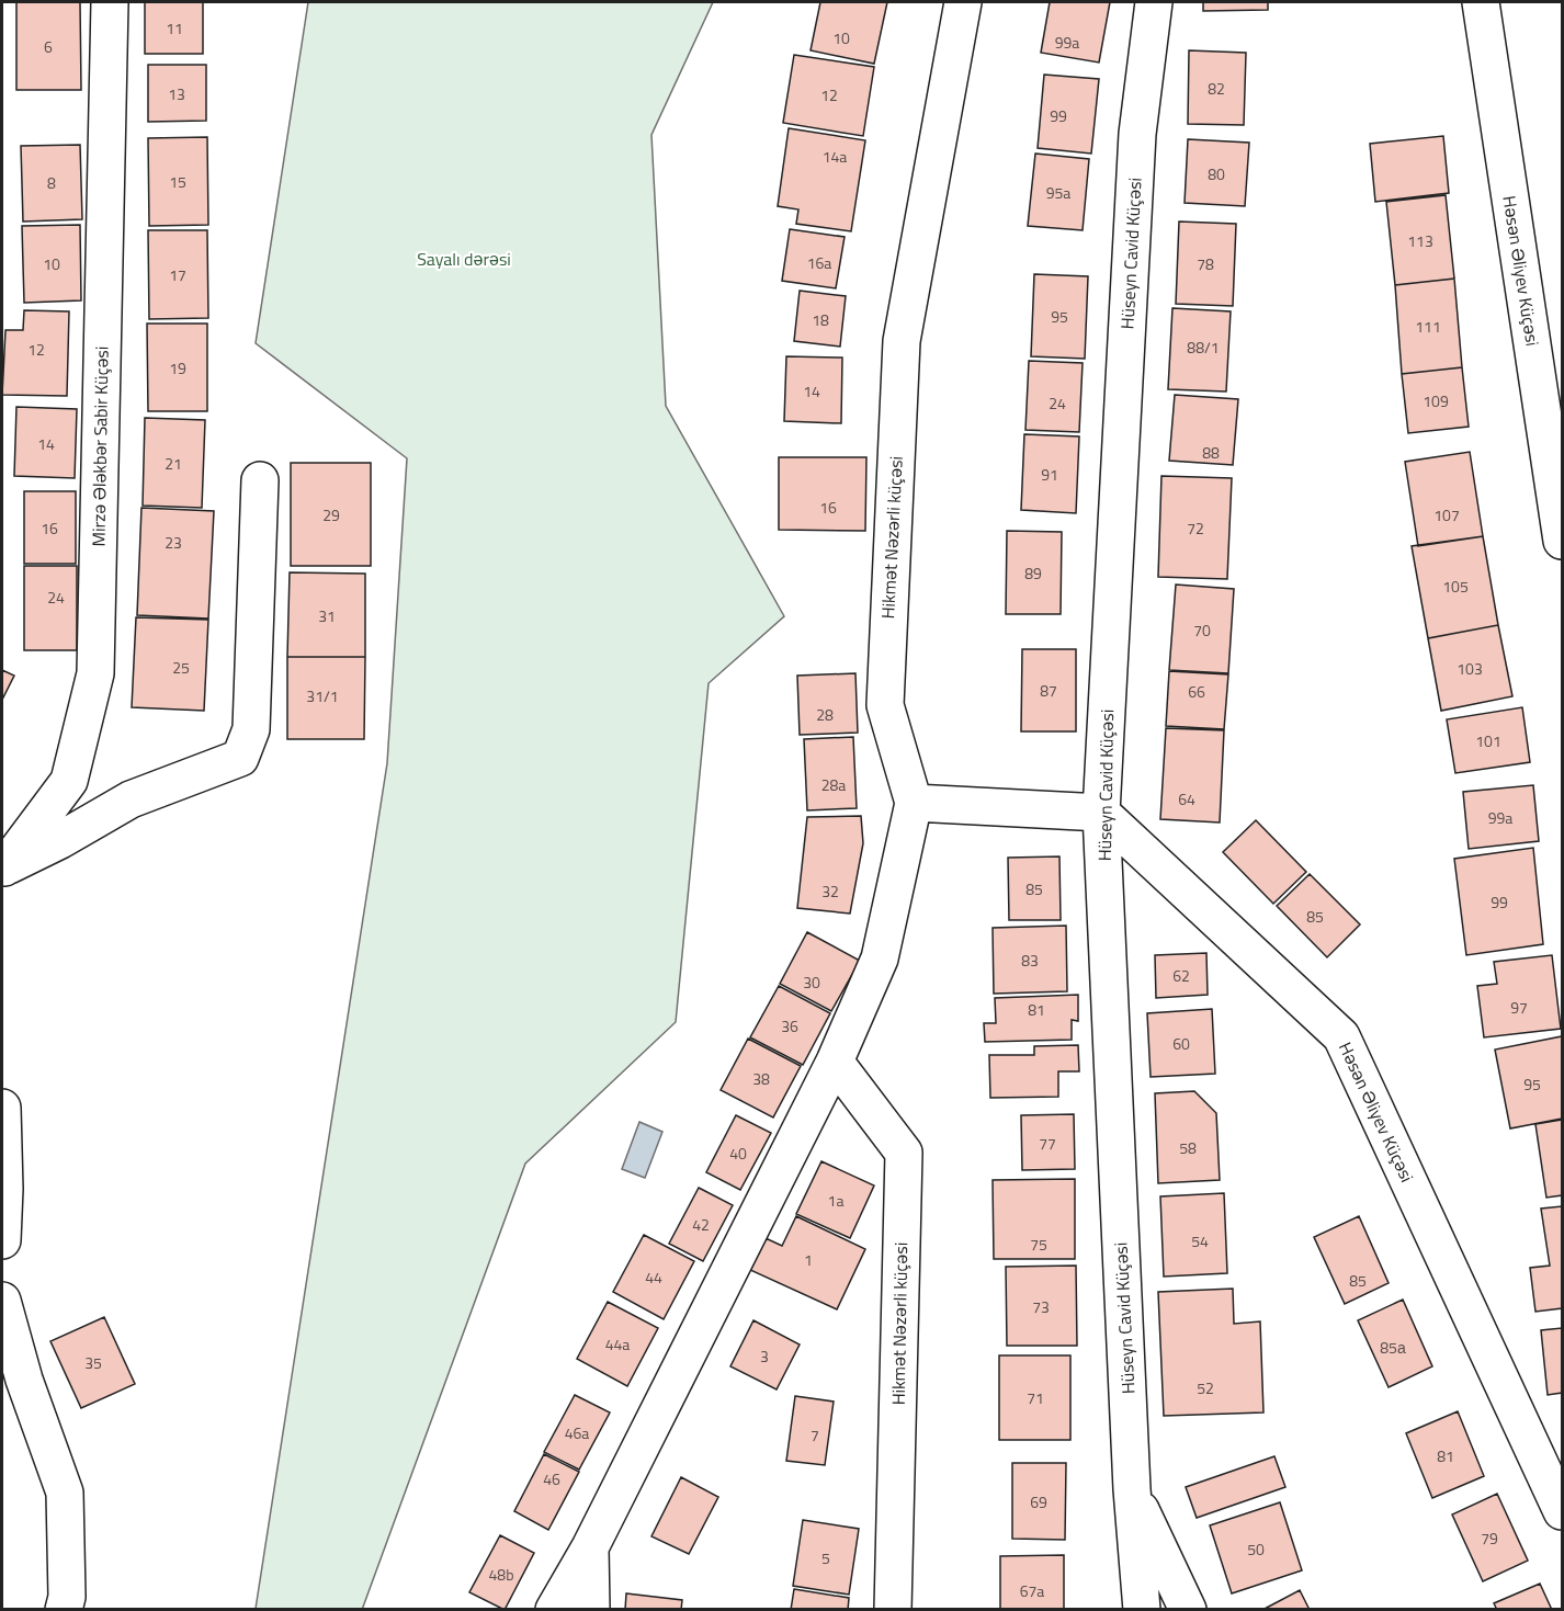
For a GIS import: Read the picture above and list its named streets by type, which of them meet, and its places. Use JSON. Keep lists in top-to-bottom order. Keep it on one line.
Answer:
{"streets":{"street":["Hüseyn Cavid Küçəsi","Həsən Əliyev Küçəsi","Mirzə Ələkbər Sabir Küçəsi","Hikmət Nəzərli küçəsi"]},"crossings":[["Hüseyn Cavid Küçəsi","Həsən Əliyev Küçəsi"]],"parks":["Sayalı dərəsi"],"house_numbers":["11","10","99a","6","82","13","12","99","14a","80","15","8","95a","113","16a","10","78","17","95","18","111","88/1","12","19","14","109","24","14","88","21","91","16","29","107","16","72","23","89","105","24","31","70","25","103","87","66","31/1","28","101","28a","64","99a","85","32","99","85","83","62","30","97","81","36","60","38","95","77","58","40","1a","42","54","75","1","44","85","73","44a","85а","3","35","52","71","46a","7","81","46","69","79","50","5","48b","67a"]}
